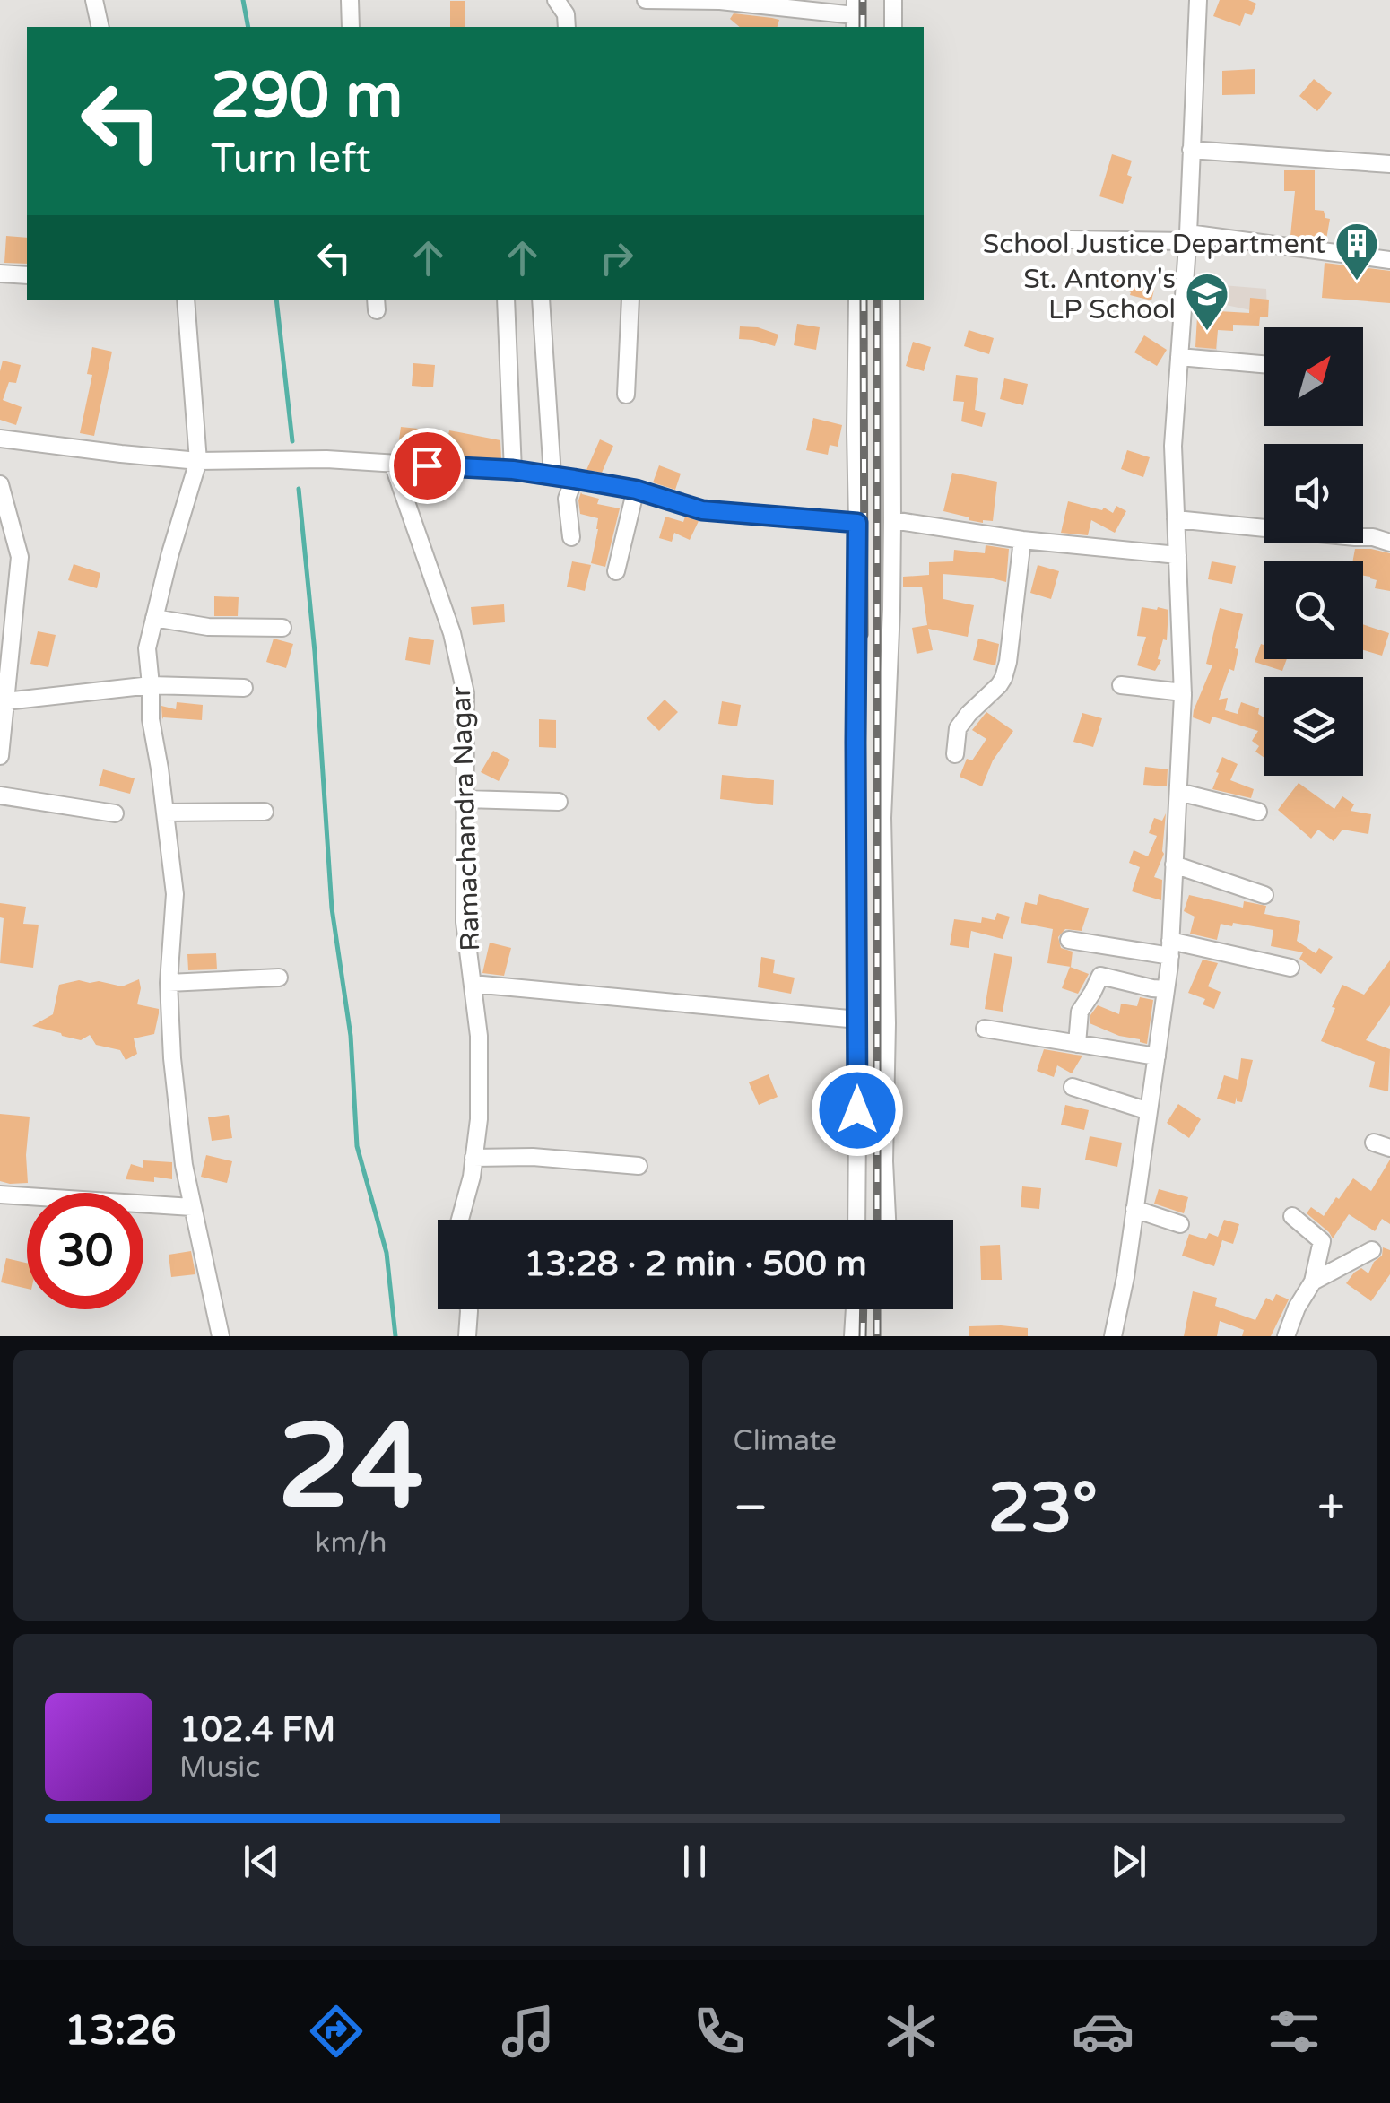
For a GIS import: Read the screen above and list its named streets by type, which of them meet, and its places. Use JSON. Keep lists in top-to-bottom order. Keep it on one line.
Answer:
{"streets":{"street":["Ramachandra Nagar"]},"places":{"building":["School Justice Department"],"school or university":["St. Antony's LP School"]},"north":"top right","page":{"turn":["290 m","Turn left"],"limit":"30","trip":"13:28 · 2 min · 500 m","tile":[["24","km/h"],"Climate"],"heat":["−","23°","+"],"song":["102.4 FM","Music"],"tabs":"13:26"}}
